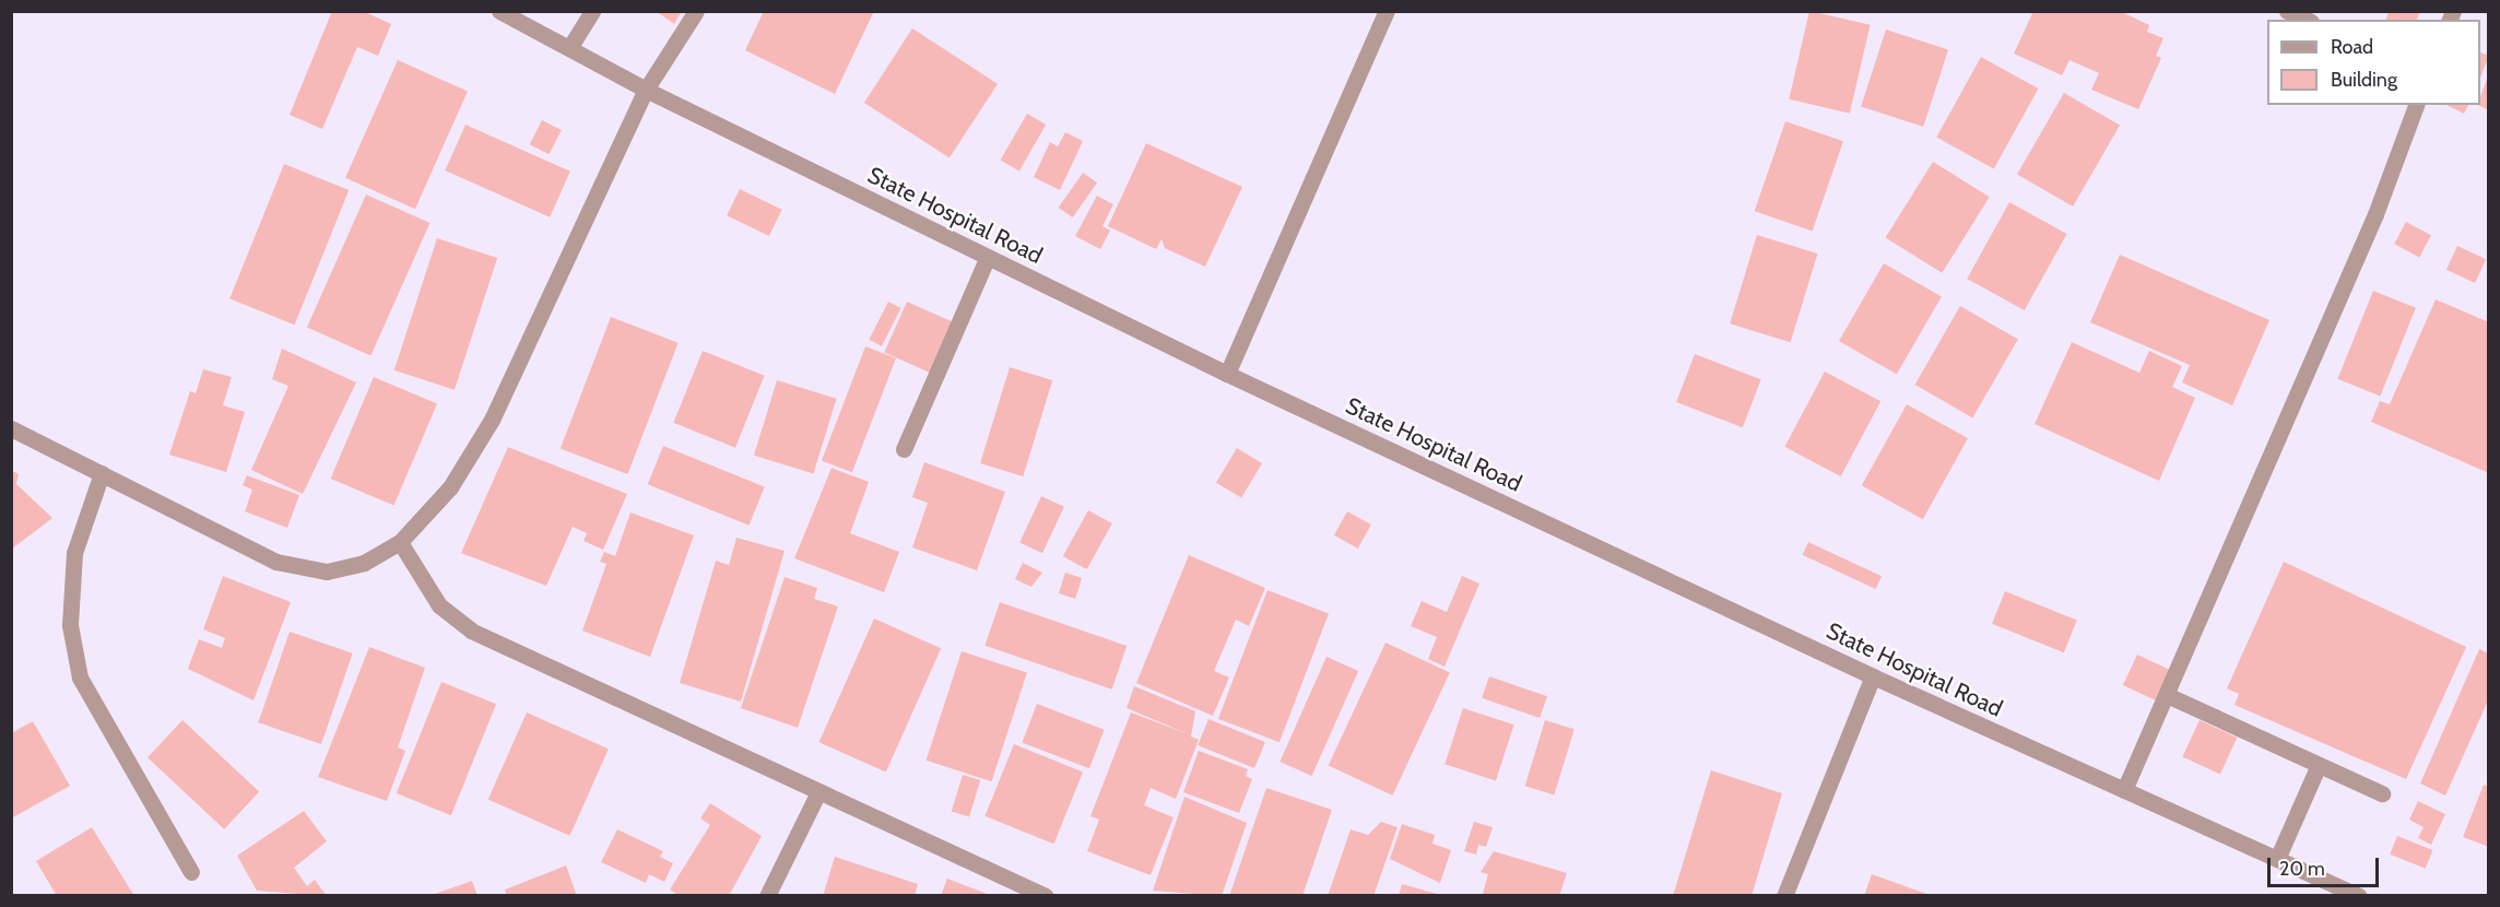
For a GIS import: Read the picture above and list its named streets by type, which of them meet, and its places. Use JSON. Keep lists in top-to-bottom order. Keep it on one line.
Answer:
{"streets":{"street":["State Hospital Road"]},"legend":["Road","Building"],"scale_bar":"20 m"}
